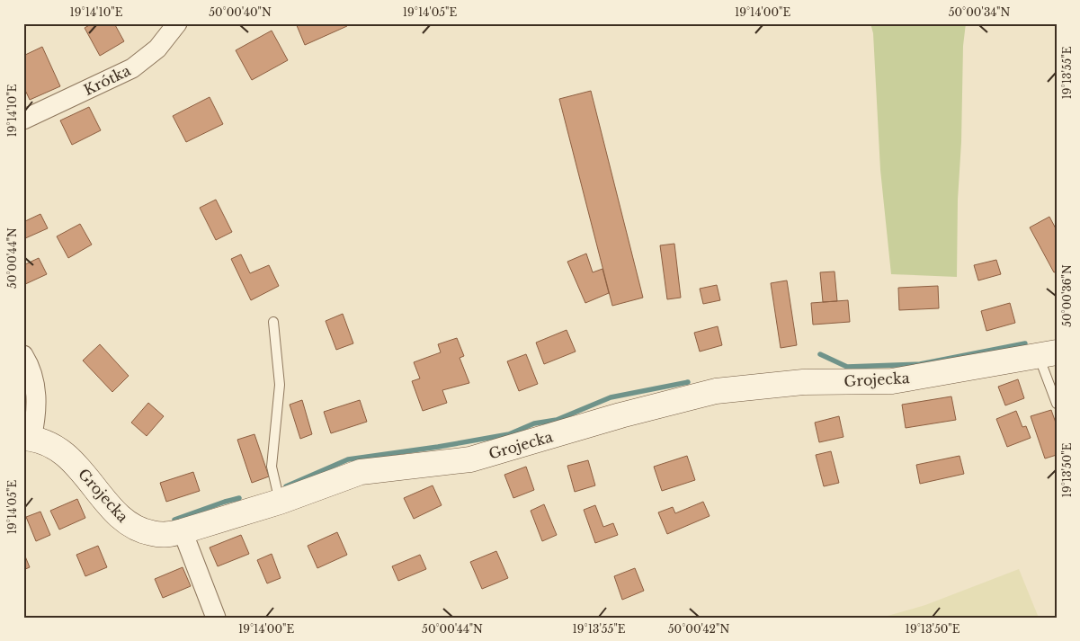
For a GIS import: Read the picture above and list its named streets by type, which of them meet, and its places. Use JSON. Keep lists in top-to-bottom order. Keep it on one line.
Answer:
{"streets":{"street":["Krótka","Grojecka"]},"coordinates":["19°14'10\"E","50°00'40\"N","19°14'05\"E","19°14'00\"E","50°00'34\"N","19°13'55\"E","50°00'44\"N","50°00'36\"N","19°13'50\"E","50°00'42\"N"]}
